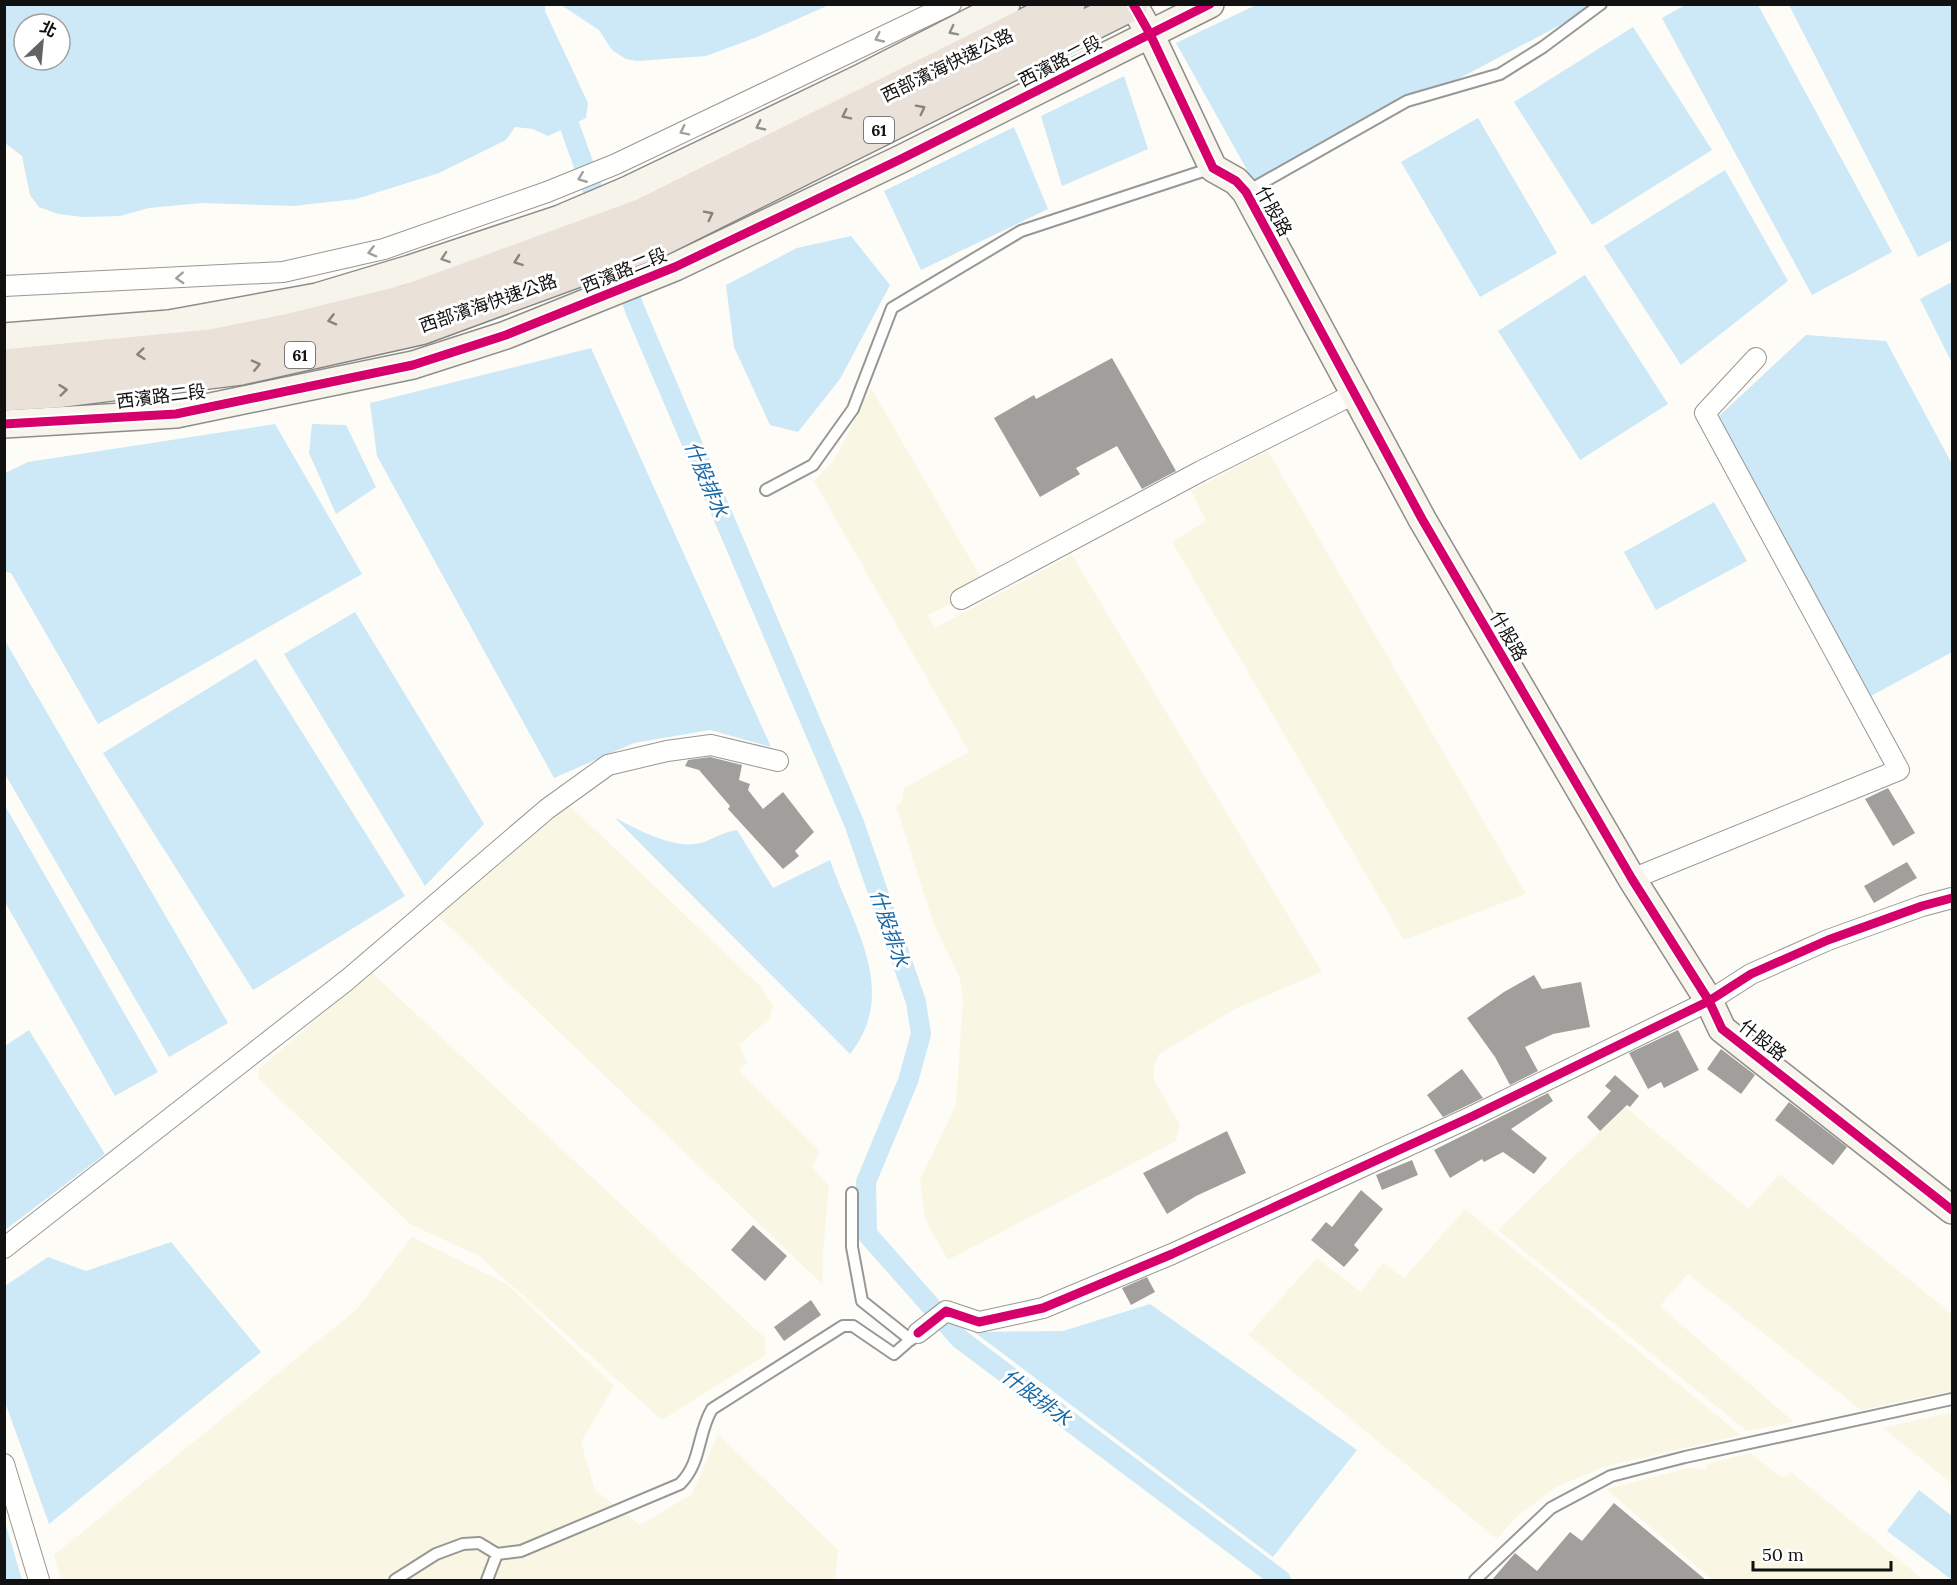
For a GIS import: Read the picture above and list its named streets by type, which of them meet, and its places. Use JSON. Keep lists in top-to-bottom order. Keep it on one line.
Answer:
{"streets":{"highway":["西部濱海快速公路","61"],"street":["西濱路二段","什股路"]},"crossings":[["西濱路二段","西部濱海快速公路"]],"water":["什股排水"],"scale_bar":"50 m","north":"top right"}
